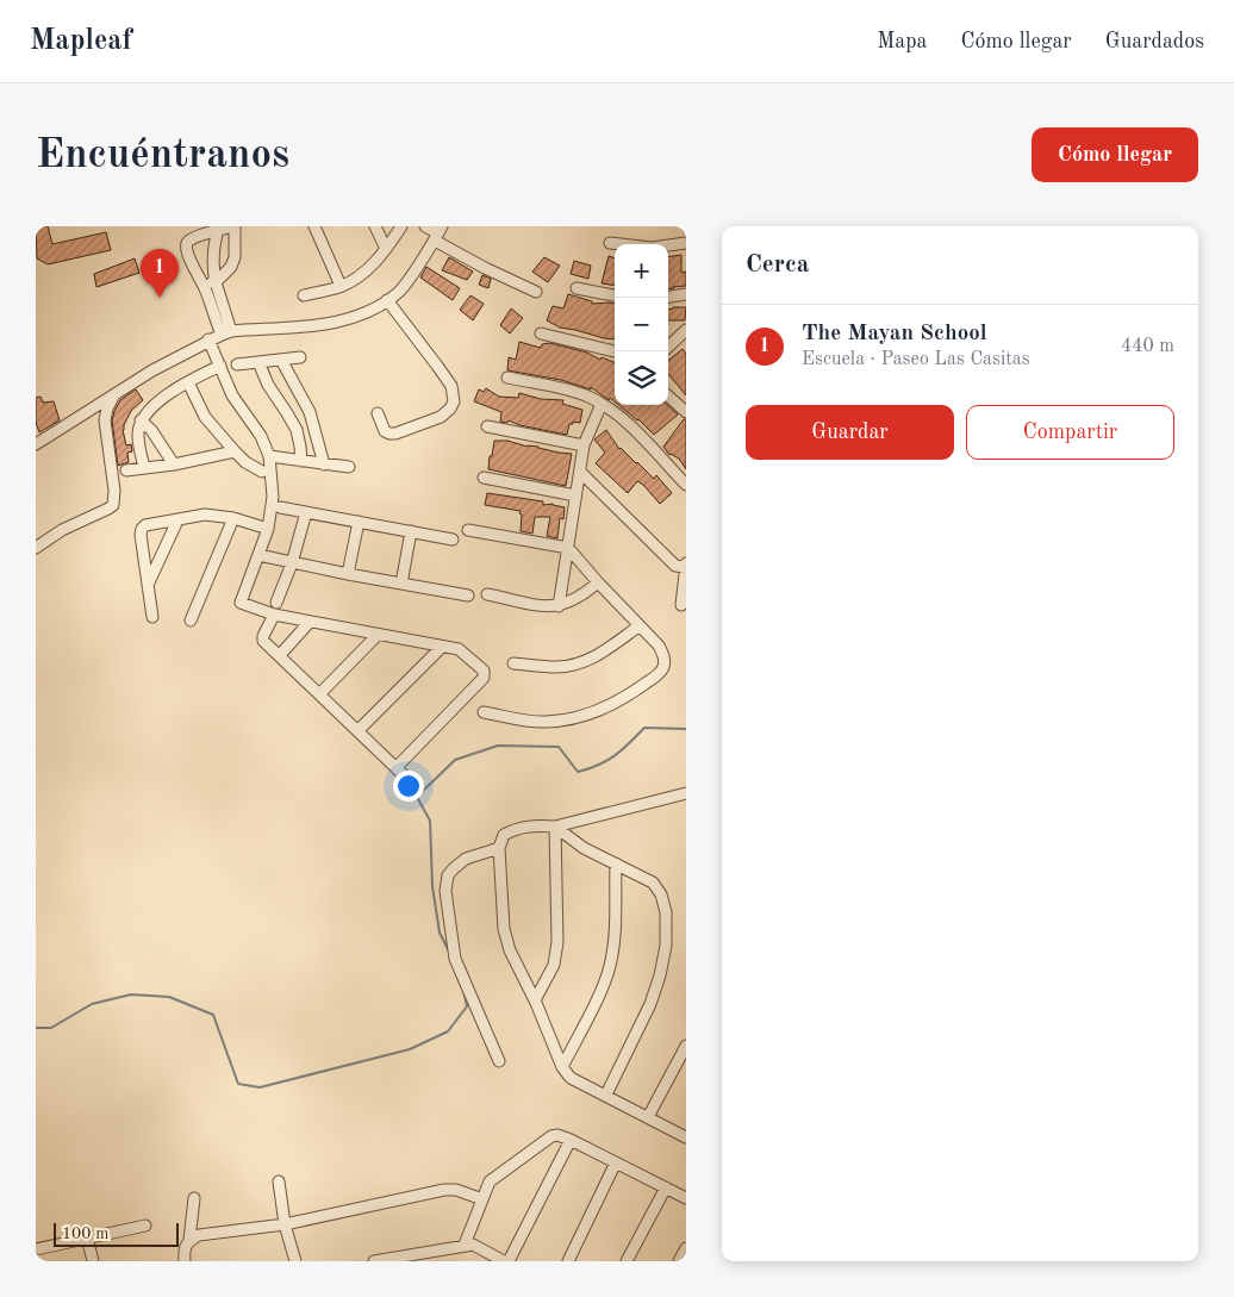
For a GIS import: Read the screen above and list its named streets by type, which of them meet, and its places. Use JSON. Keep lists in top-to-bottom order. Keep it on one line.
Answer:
{"scale_bar":"100 m","page":{"header":"Mapleaf","nav":["Mapa","Cómo llegar","Guardados"],"buttons":["Cómo llegar",["Guardar","Compartir"]],"title":"Encuéntranos","heading":"Cerca","map_buttons":["+","−"],"pins":"1","list":[{"mark":"1","name":"The Mayan School","note":"Escuela · Paseo Las Casitas","value":"440 m"}],"scale":"100 m"}}
